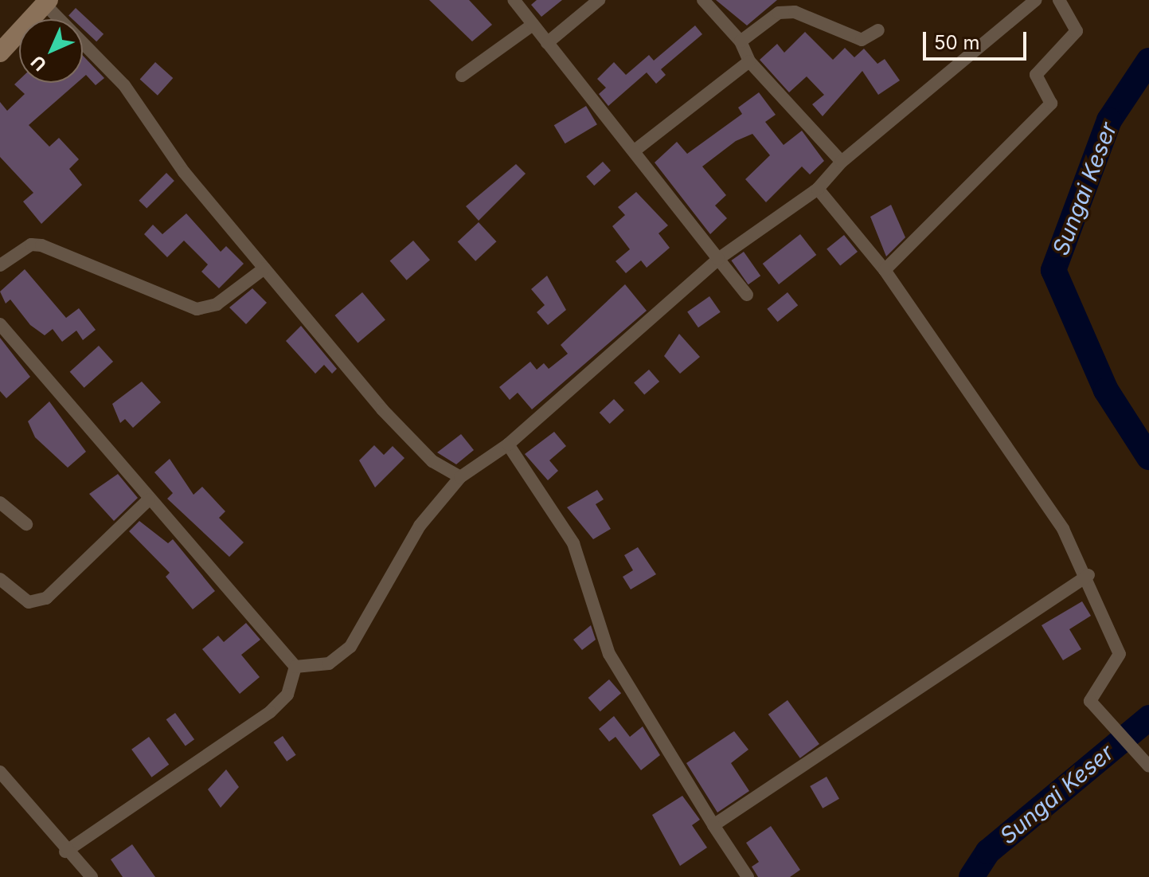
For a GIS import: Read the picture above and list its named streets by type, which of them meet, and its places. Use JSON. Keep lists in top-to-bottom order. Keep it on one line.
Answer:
{"water":["Sungai Keser"],"scale_bar":"50 m","north":"bottom left"}
